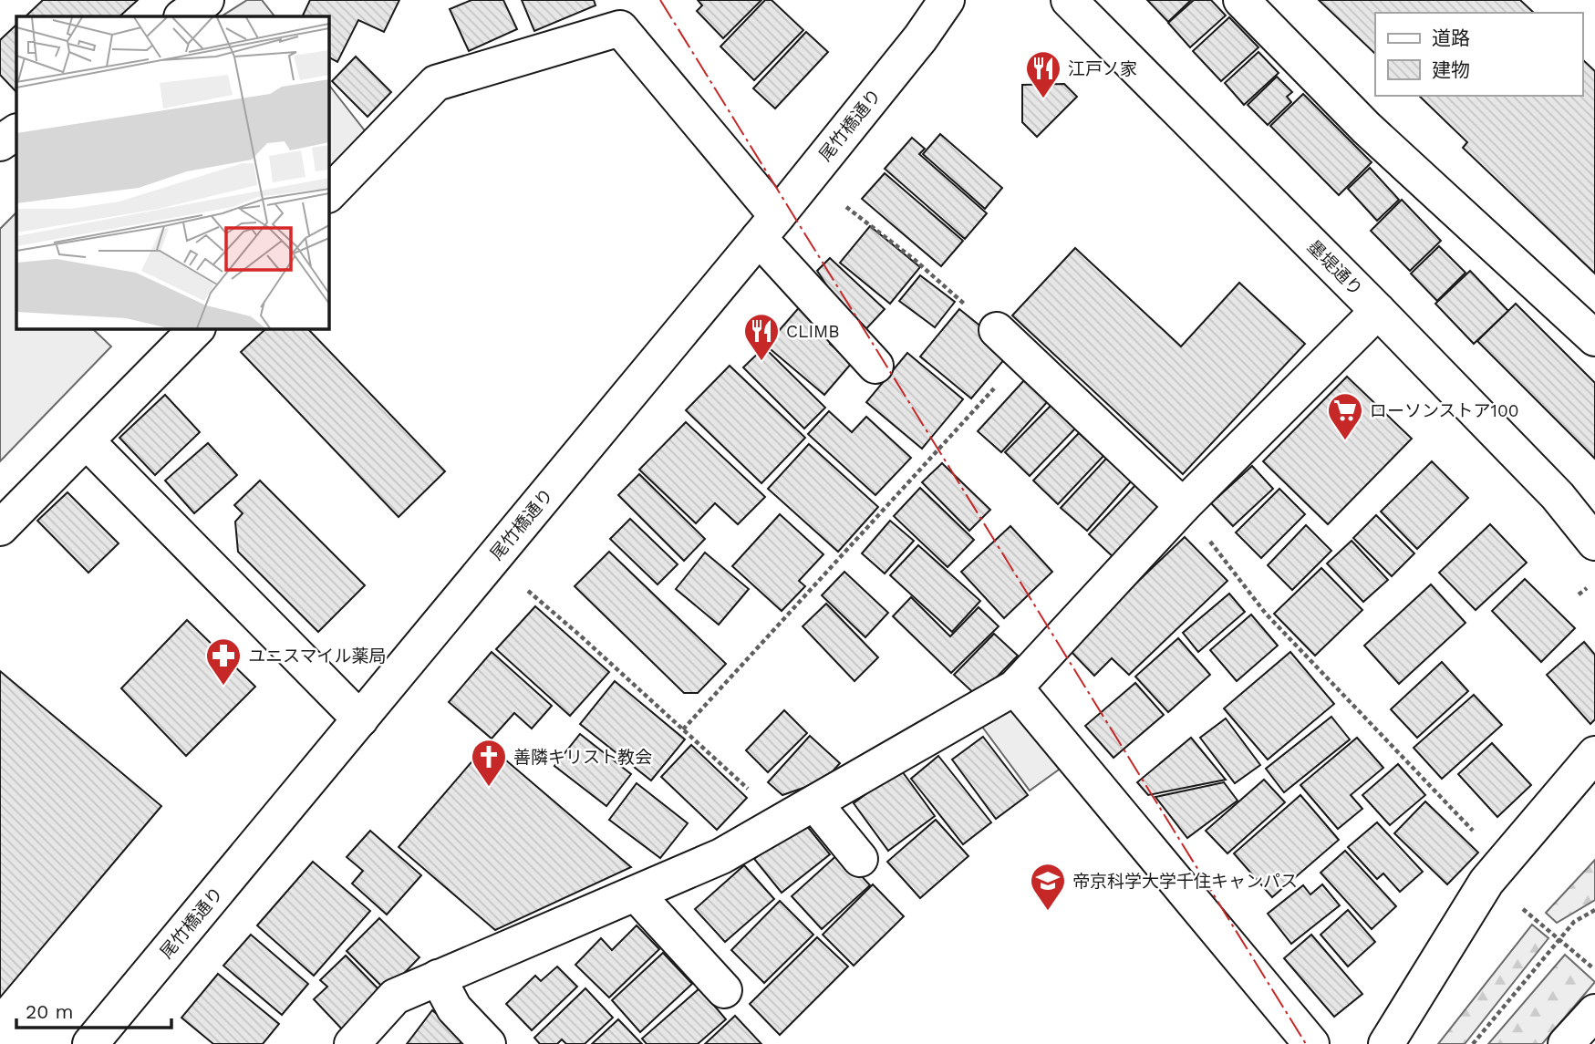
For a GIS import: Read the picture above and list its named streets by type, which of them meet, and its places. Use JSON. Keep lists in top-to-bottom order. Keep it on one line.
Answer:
{"streets":{"main road":["尾竹橋通り","墨堤通り"]},"places":{"restaurant":["江戸ノ家","CLIMB"],"supermarket":["ローソンストア100"],"pharmacy":["ユニスマイル薬局"],"church":["善隣キリスト教会"],"school or university":["帝京科学大学千住キャンパス"]},"legend":["道路","建物"],"scale_bar":"20 m"}
